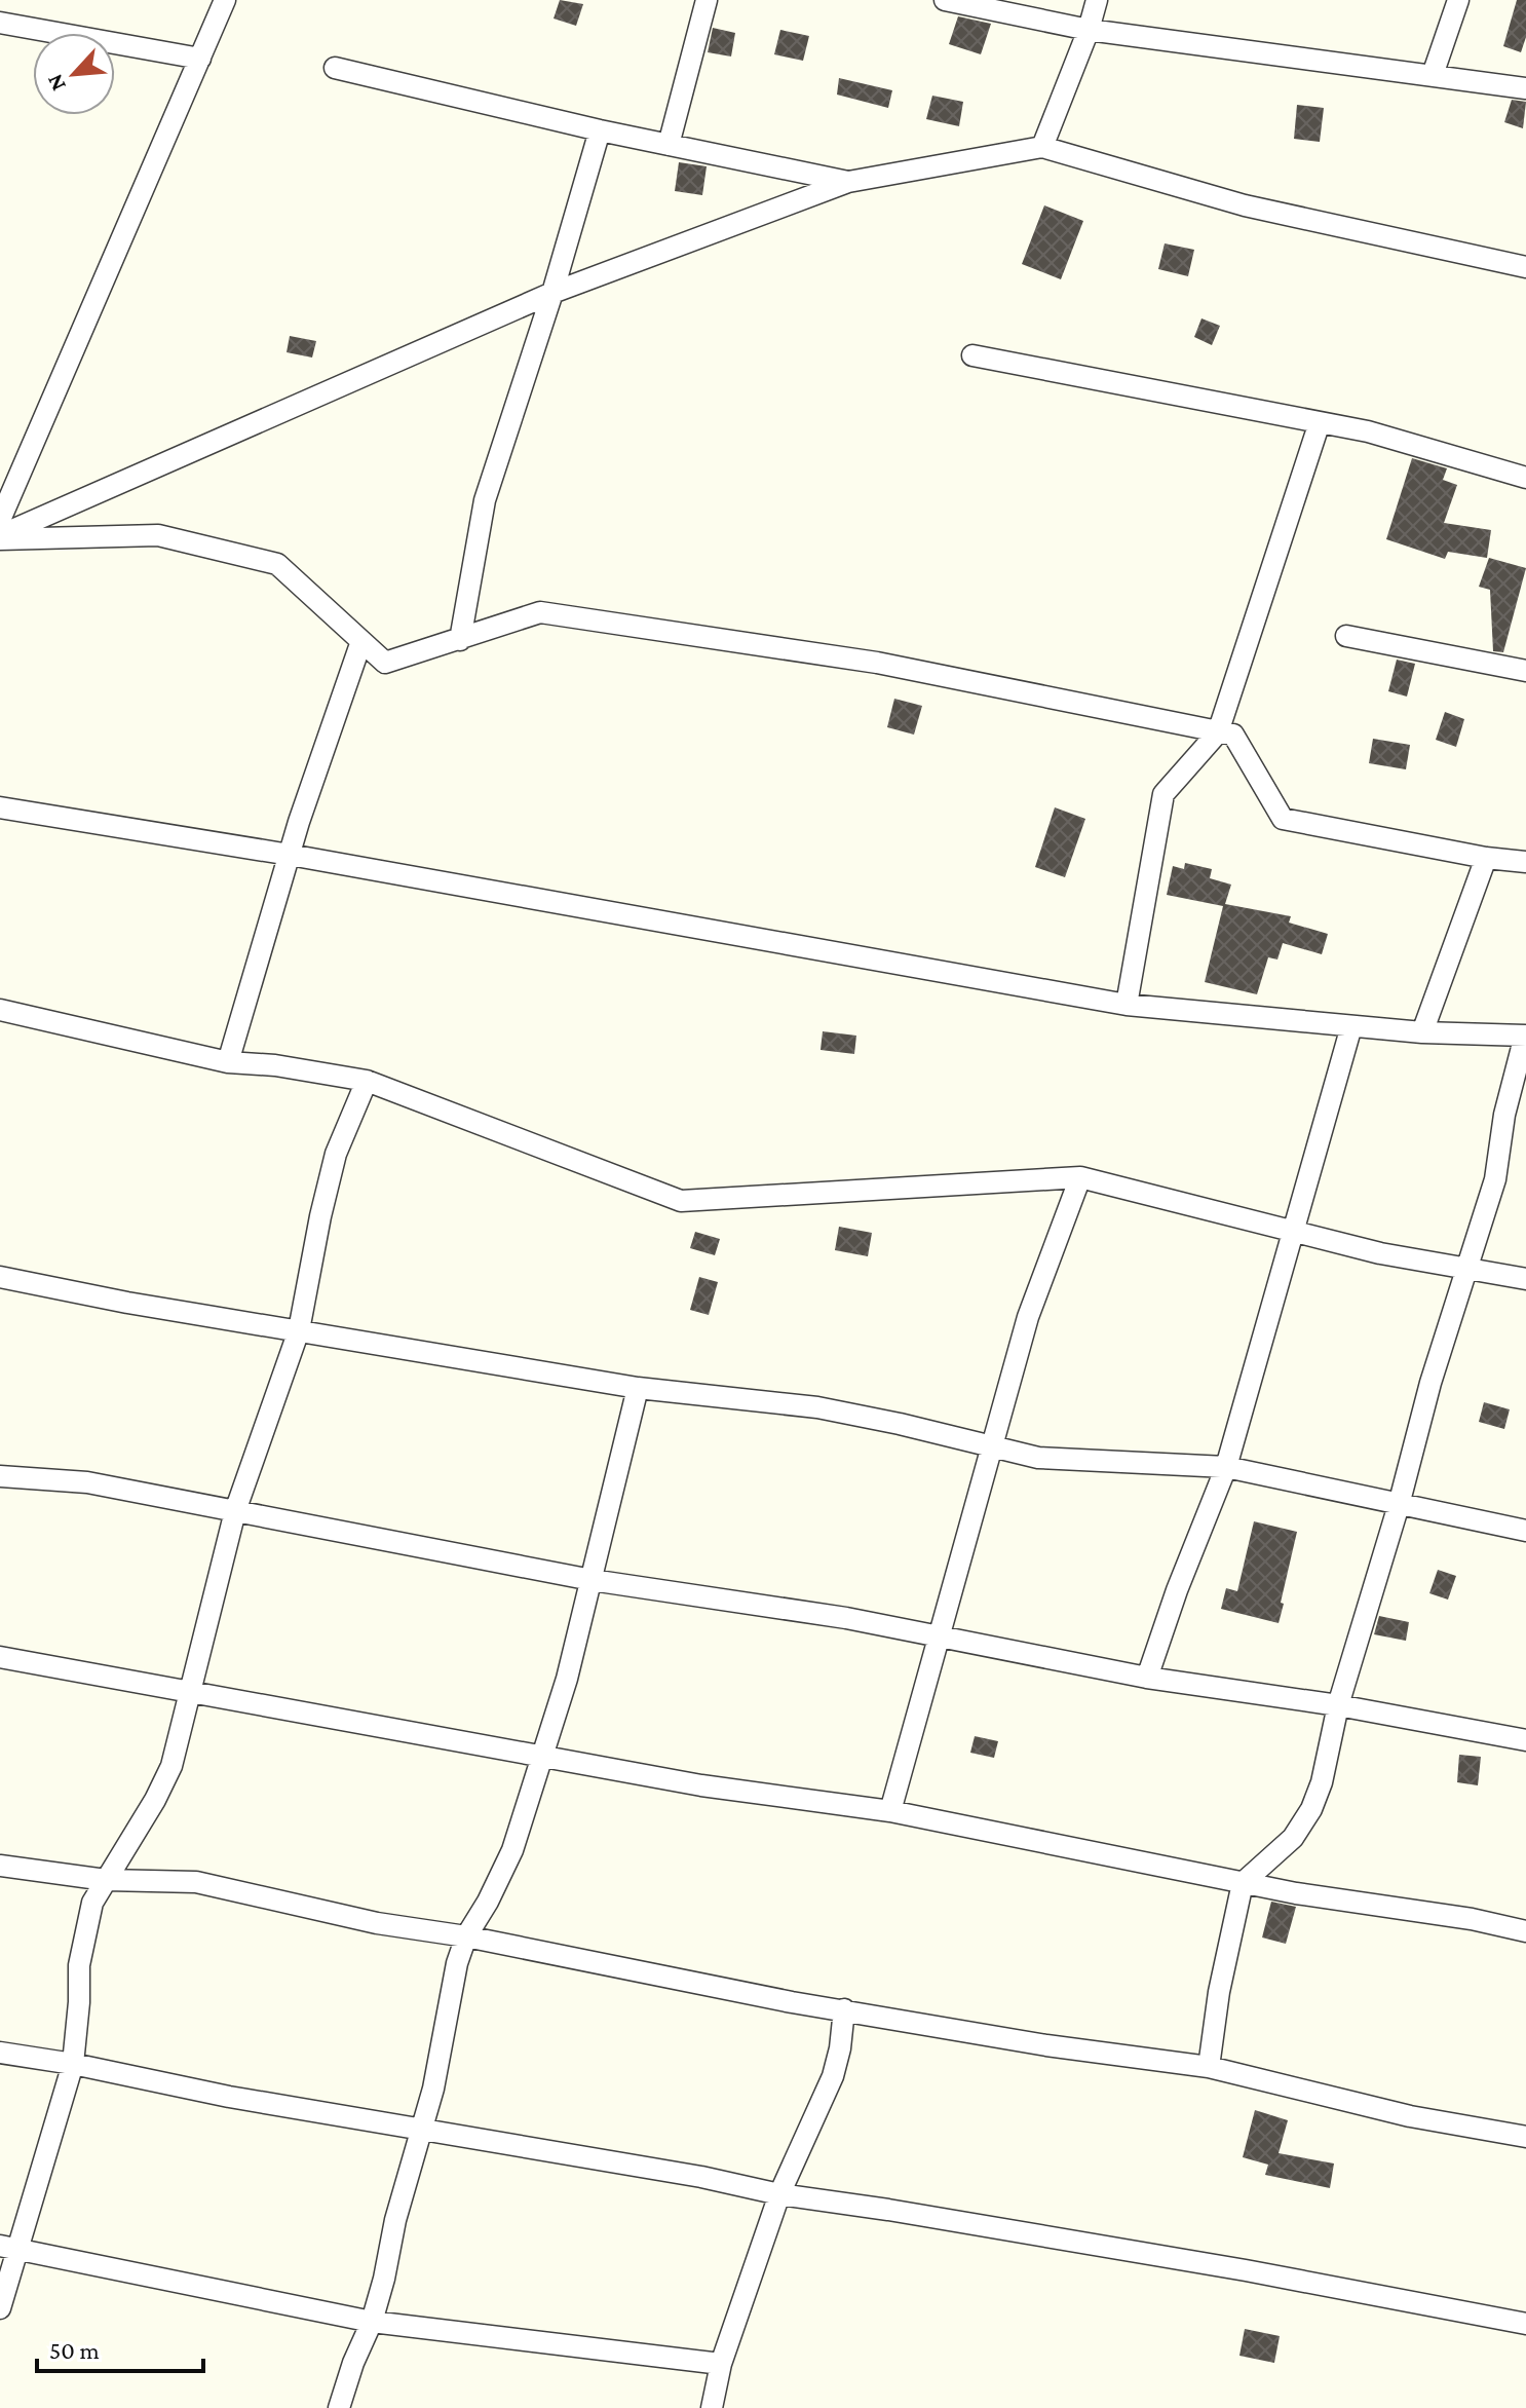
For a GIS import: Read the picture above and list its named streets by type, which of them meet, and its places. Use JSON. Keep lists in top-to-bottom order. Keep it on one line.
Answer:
{"scale_bar":"50 m","north":"bottom left"}
